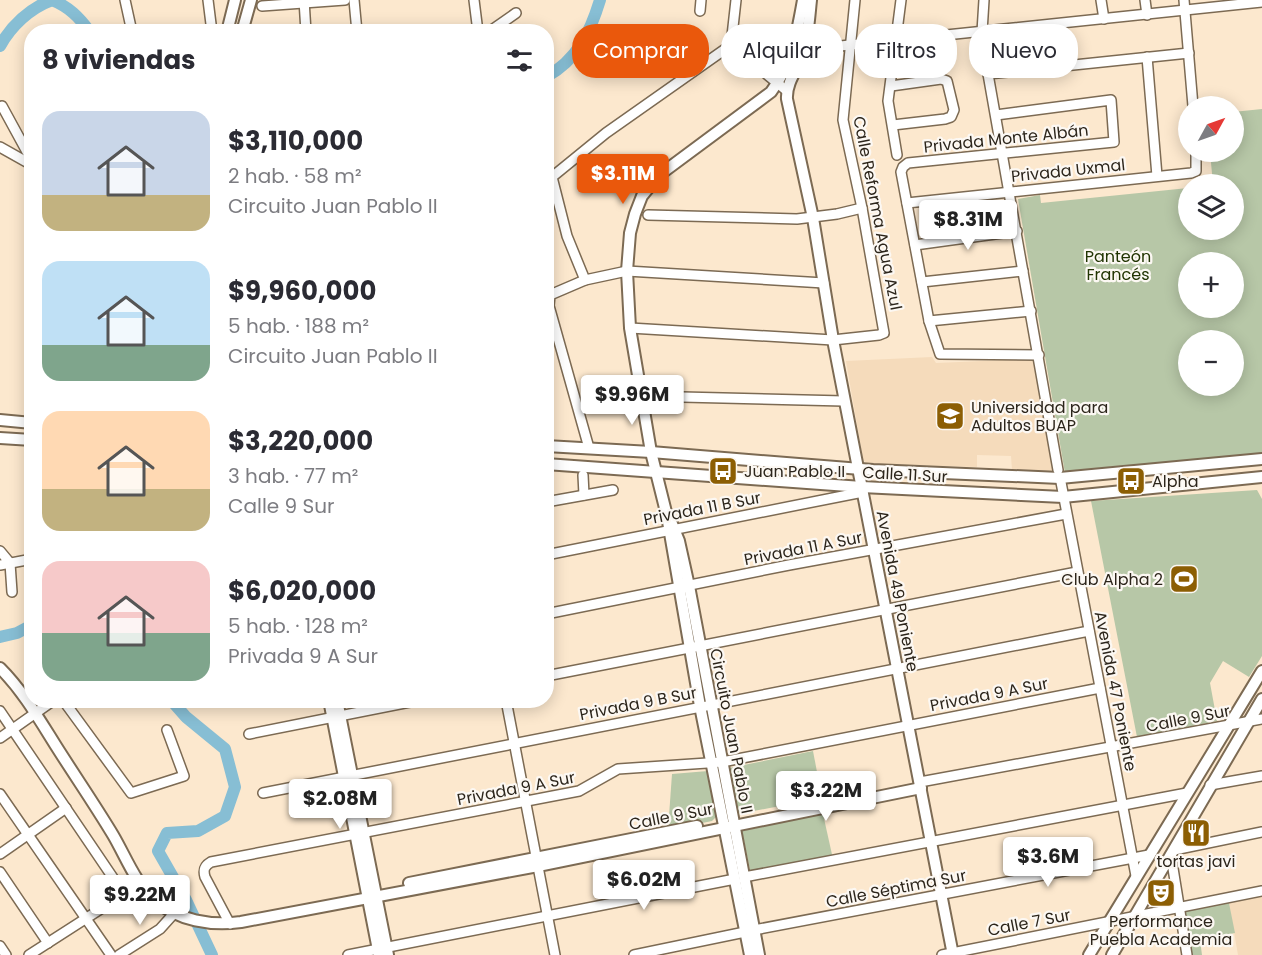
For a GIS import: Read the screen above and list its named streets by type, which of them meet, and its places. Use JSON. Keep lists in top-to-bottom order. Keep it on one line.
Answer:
{"streets":{"main road":["Calle 11 Sur","Avenida 49 Poniente","Calle 9 Sur","Circuito Juan Pablo II"],"street":["Privada Monte Albán","Privada Uxmal","Calle Reforma Agua Azul","Privada 11 B Sur","Privada 11 A Sur","Avenida 47 Poniente","Privada 9 A Sur","Privada 9 B Sur","Calle Séptima Sur","Calle 7 Sur"]},"crossings":[["Privada Monte Albán","Privada Uxmal"],["Privada Monte Albán","Avenida 47 Poniente"],["Privada Uxmal","Avenida 47 Poniente"],["Calle Reforma Agua Azul","Avenida 49 Poniente"],["Calle 11 Sur","Privada 11 B Sur"],["Calle 11 Sur","Avenida 49 Poniente"],["Calle 11 Sur","Avenida 47 Poniente"],["Calle 11 Sur","Circuito Juan Pablo II"],["Privada 11 B Sur","Circuito Juan Pablo II"],["Privada 11 A Sur","Avenida 49 Poniente"],["Privada 11 A Sur","Avenida 47 Poniente"],["Privada 11 A Sur","Circuito Juan Pablo II"],["Avenida 49 Poniente","Privada 9 A Sur"],["Avenida 49 Poniente","Privada 9 B Sur"],["Avenida 49 Poniente","Calle 9 Sur"],["Avenida 49 Poniente","Circuito Juan Pablo II"],["Avenida 49 Poniente","Calle Séptima Sur"],["Avenida 49 Poniente","Calle 7 Sur"],["Avenida 47 Poniente","Privada 9 A Sur"],["Avenida 47 Poniente","Privada 9 B Sur"],["Avenida 47 Poniente","Calle 9 Sur"],["Avenida 47 Poniente","Calle Séptima Sur"],["Privada 9 A Sur","Calle 9 Sur"],["Privada 9 A Sur","Circuito Juan Pablo II"],["Privada 9 B Sur","Circuito Juan Pablo II"],["Calle 9 Sur","Circuito Juan Pablo II"],["Circuito Juan Pablo II","Calle Séptima Sur"]],"parks":["Panteón Francés"],"places":{"school or university":["Universidad para Adultos BUAP"],"bus stop":["Juan Pablo II","Alpha"],"sports":["Club Alpha 2"],"restaurant":["tortas javi"],"theatre":["Performance Puebla Academia"]},"north":"top right","page":{"chip":["Comprar","Alquilar","Filtros","Nuevo"],"heading":"8 viviendas","map_buttons":["+","−"],"list":[{"name":"$3,110,000","note":"2 hab. · 58 m² · Circuito Juan Pablo II"},{"name":"$9,960,000","note":"5 hab. · 188 m² · Circuito Juan Pablo II"},{"name":"$3,220,000","note":"3 hab. · 77 m² · Calle 9 Sur"},{"name":"$6,020,000","note":"5 hab. · 128 m² · Privada 9 A Sur"}],"price":["$3.11M","$8.31M","$9.96M","$3.22M","$2.08M","$3.6M","$6.02M","$9.22M"]}}
